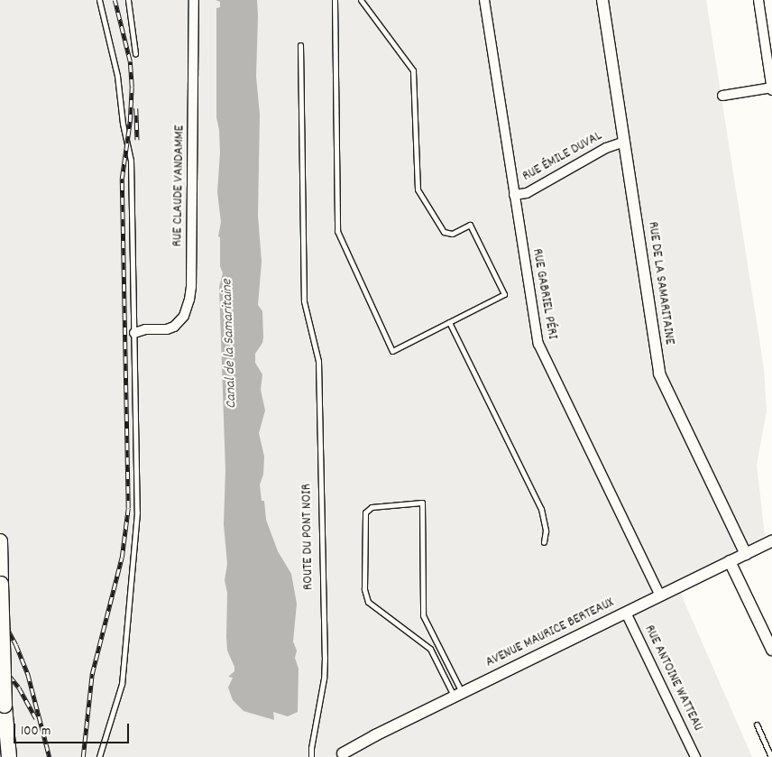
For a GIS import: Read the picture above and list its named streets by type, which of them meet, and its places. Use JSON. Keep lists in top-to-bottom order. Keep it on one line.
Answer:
{"streets":{"street":["RUE ÉMILE DUVAL","RUE CLAUDE VANDAMME","RUE DE LA SAMARITAINE","RUE GABRIEL PÉRI","AVENUE MAURICE BERTEAUX","RUE ANTOINE WATTEAU"],"lane":["ROUTE DU PONT NOIR"]},"crossings":[["RUE ÉMILE DUVAL","RUE DE LA SAMARITAINE"],["RUE ÉMILE DUVAL","RUE GABRIEL PÉRI"],["RUE DE LA SAMARITAINE","AVENUE MAURICE BERTEAUX"],["RUE GABRIEL PÉRI","AVENUE MAURICE BERTEAUX"],["AVENUE MAURICE BERTEAUX","RUE ANTOINE WATTEAU"]],"water":["Canal de la Samaritaine"],"scale_bar":"100 m"}
